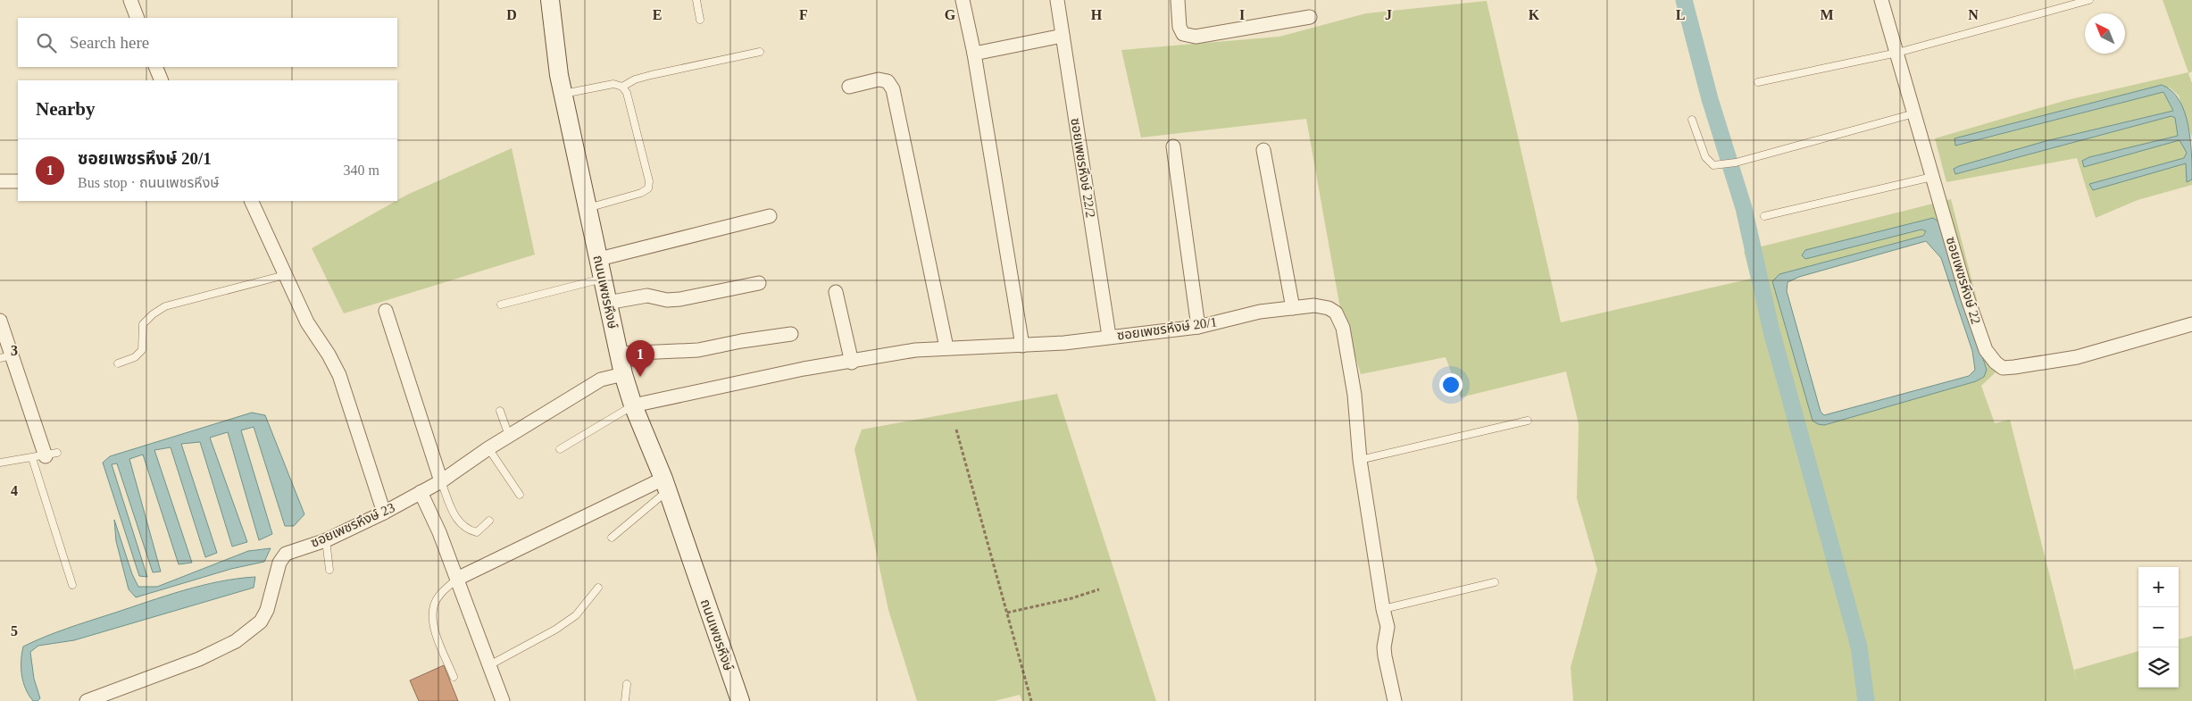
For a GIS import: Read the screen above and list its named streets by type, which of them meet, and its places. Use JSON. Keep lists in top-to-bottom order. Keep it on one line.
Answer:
{"streets":{"main road":["ถนนเพชรหึงษ์"],"street":["ซอยเพชรหึงษ์ 22/2","ซอยเพชรหึงษ์ 22","ซอยเพชรหึงษ์ 20/1","ซอยเพชรหึงษ์ 23"]},"crossings":[["ซอยเพชรหึงษ์ 22/2","ซอยเพชรหึงษ์ 20/1"],["ถนนเพชรหึงษ์","ซอยเพชรหึงษ์ 20/1"],["ถนนเพชรหึงษ์","ซอยเพชรหึงษ์ 23"]],"north":"top left","page":{"search":"Search here","heading":"Nearby","list":[{"mark":"1","name":"ซอยเพชรหึงษ์ 20/1","note":"Bus stop · ถนนเพชรหึงษ์","value":"340 m"}],"pins":"1","map_buttons":["+","−"]},"grid":{"columns":["D","E","F","G","H","I","J","K","L","M","N"],"rows":["3","4","5"]}}
